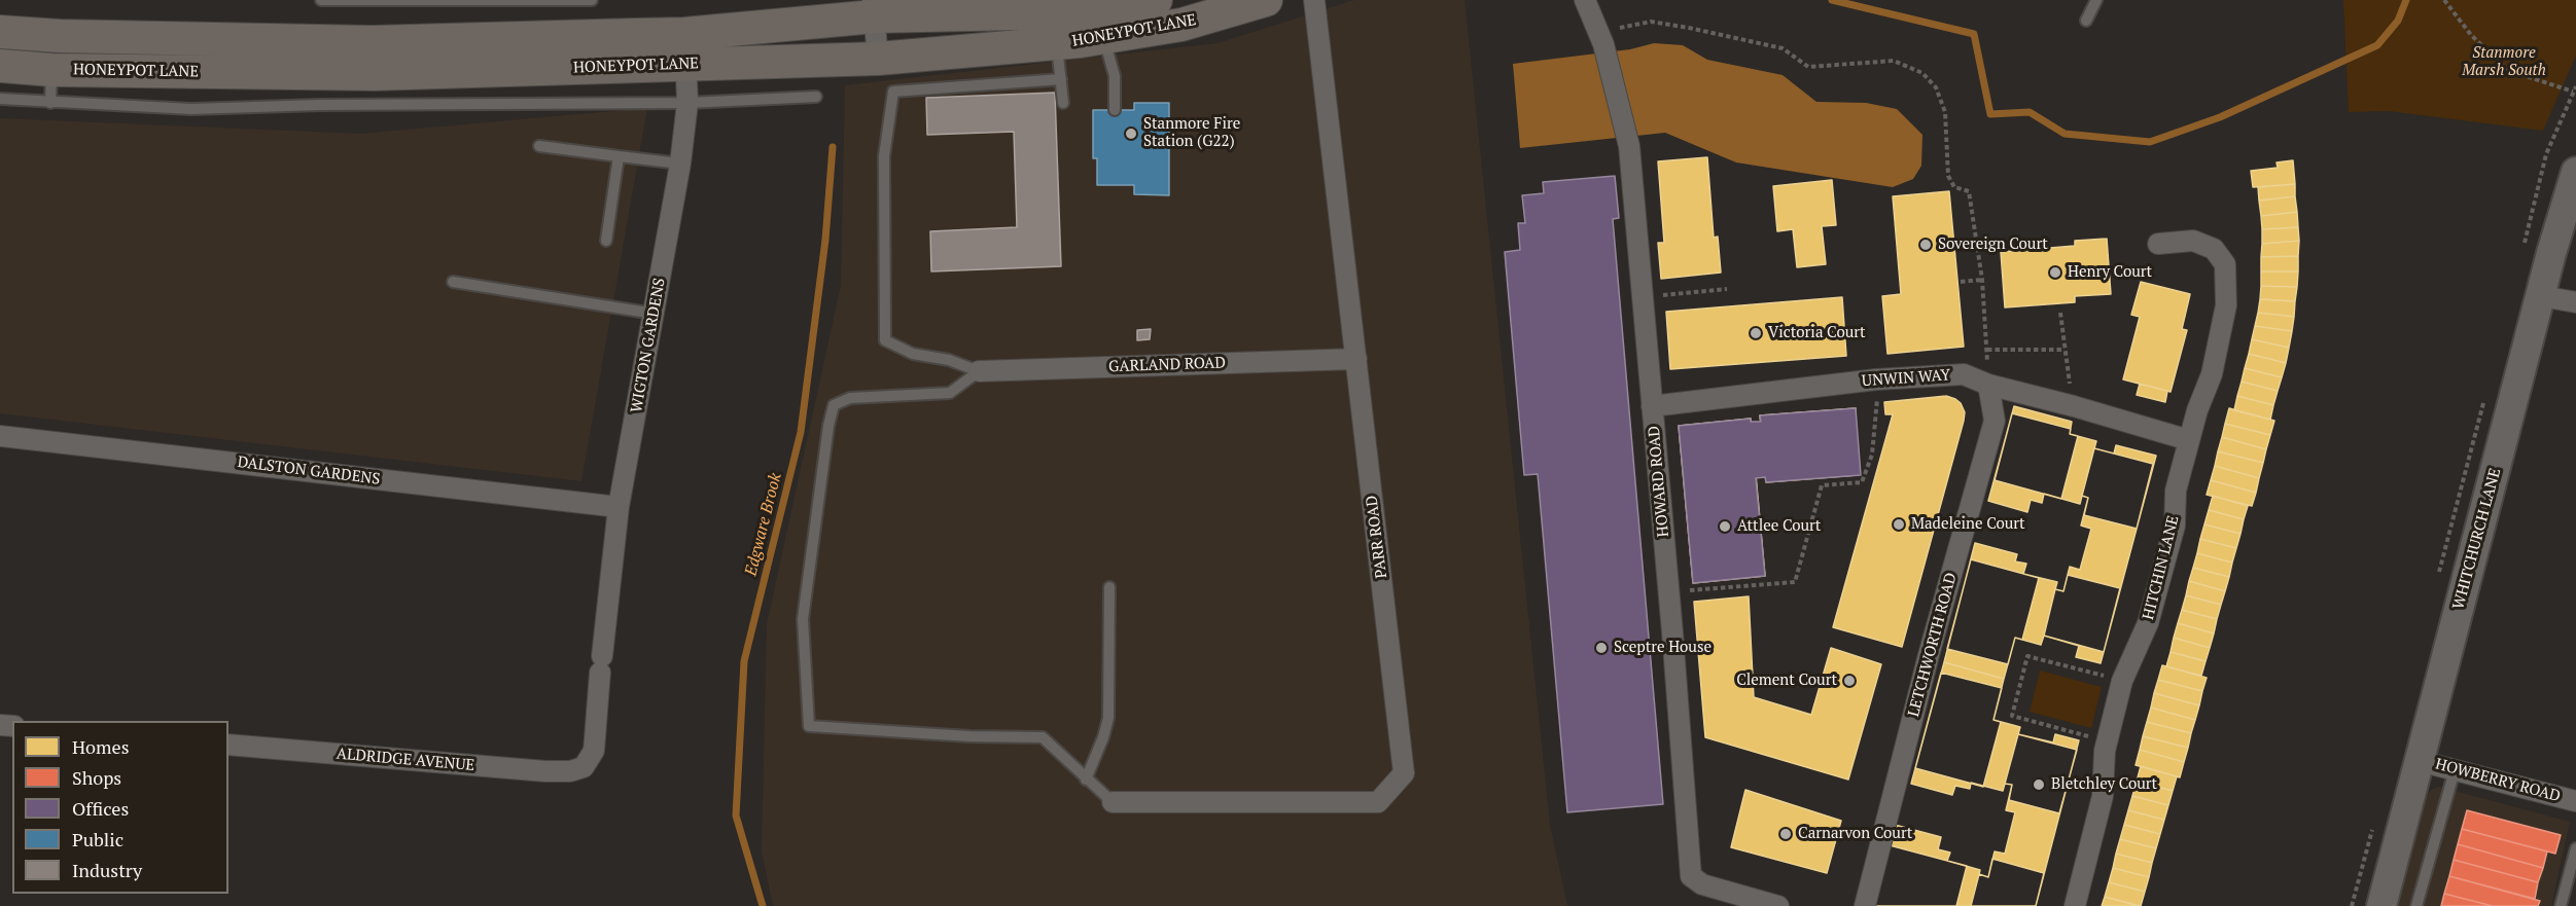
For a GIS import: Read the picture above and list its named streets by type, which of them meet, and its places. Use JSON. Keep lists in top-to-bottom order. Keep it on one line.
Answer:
{"streets":{"main road":["HONEYPOT LANE","WHITCHURCH LANE"],"street":["WIGTON GARDENS","GARLAND ROAD","UNWIN WAY","DALSTON GARDENS","HOWARD ROAD","PARR ROAD","HITCHIN LANE","LETCHWORTH ROAD","ALDRIDGE AVENUE","HOWBERRY ROAD"]},"crossings":[["HONEYPOT LANE","WIGTON GARDENS"],["WIGTON GARDENS","DALSTON GARDENS"],["WIGTON GARDENS","ALDRIDGE AVENUE"],["GARLAND ROAD","PARR ROAD"],["UNWIN WAY","HOWARD ROAD"],["UNWIN WAY","HITCHIN LANE"],["UNWIN WAY","LETCHWORTH ROAD"],["WHITCHURCH LANE","HOWBERRY ROAD"]],"water":["Edgware Brook"],"parks":["Stanmore Marsh South"],"places":["Stanmore Fire Station (G22)","Sovereign Court","Henry Court","Victoria Court","Madeleine Court","Attlee Court","Sceptre House","Clement Court","Bletchley Court","Carnarvon Court"],"legend":["Homes","Shops","Offices","Public","Industry"]}
